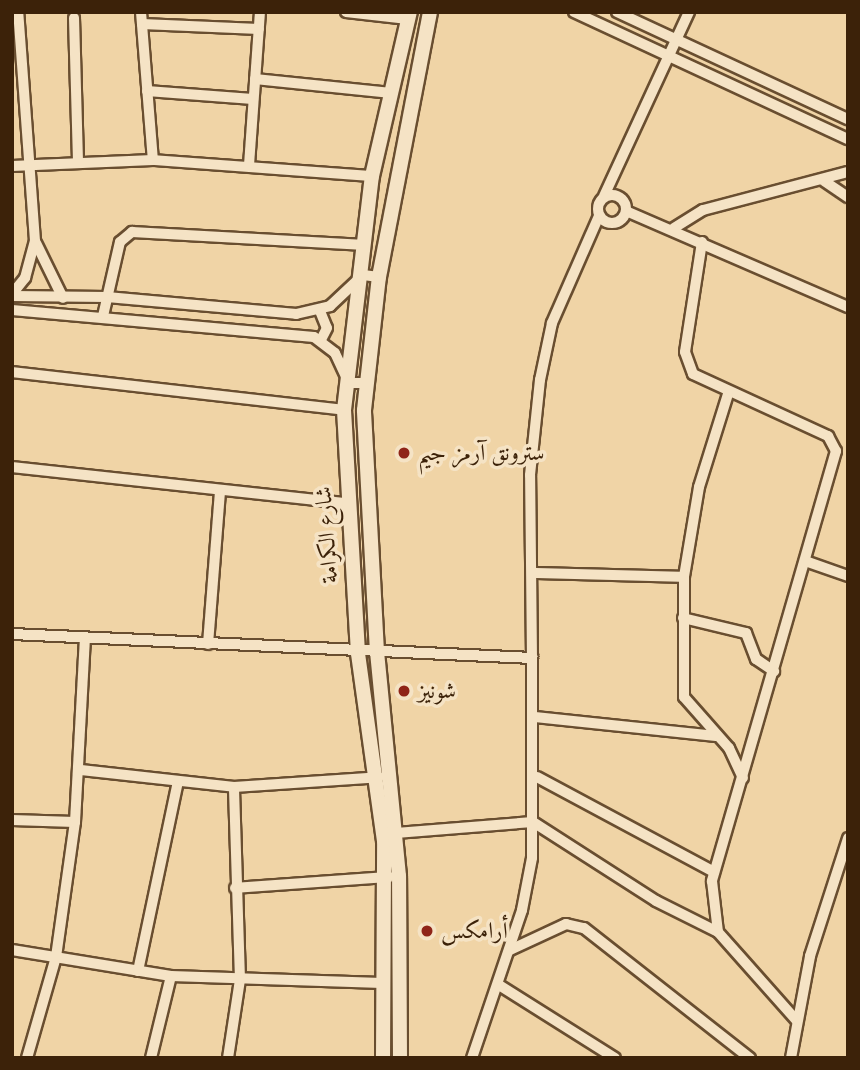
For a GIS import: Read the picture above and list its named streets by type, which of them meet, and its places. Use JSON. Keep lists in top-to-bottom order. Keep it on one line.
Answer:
{"streets":{"street":["شارع الكرامة"]},"places":["سترونق آرمز جيم","شونيز","أرامكس"]}
